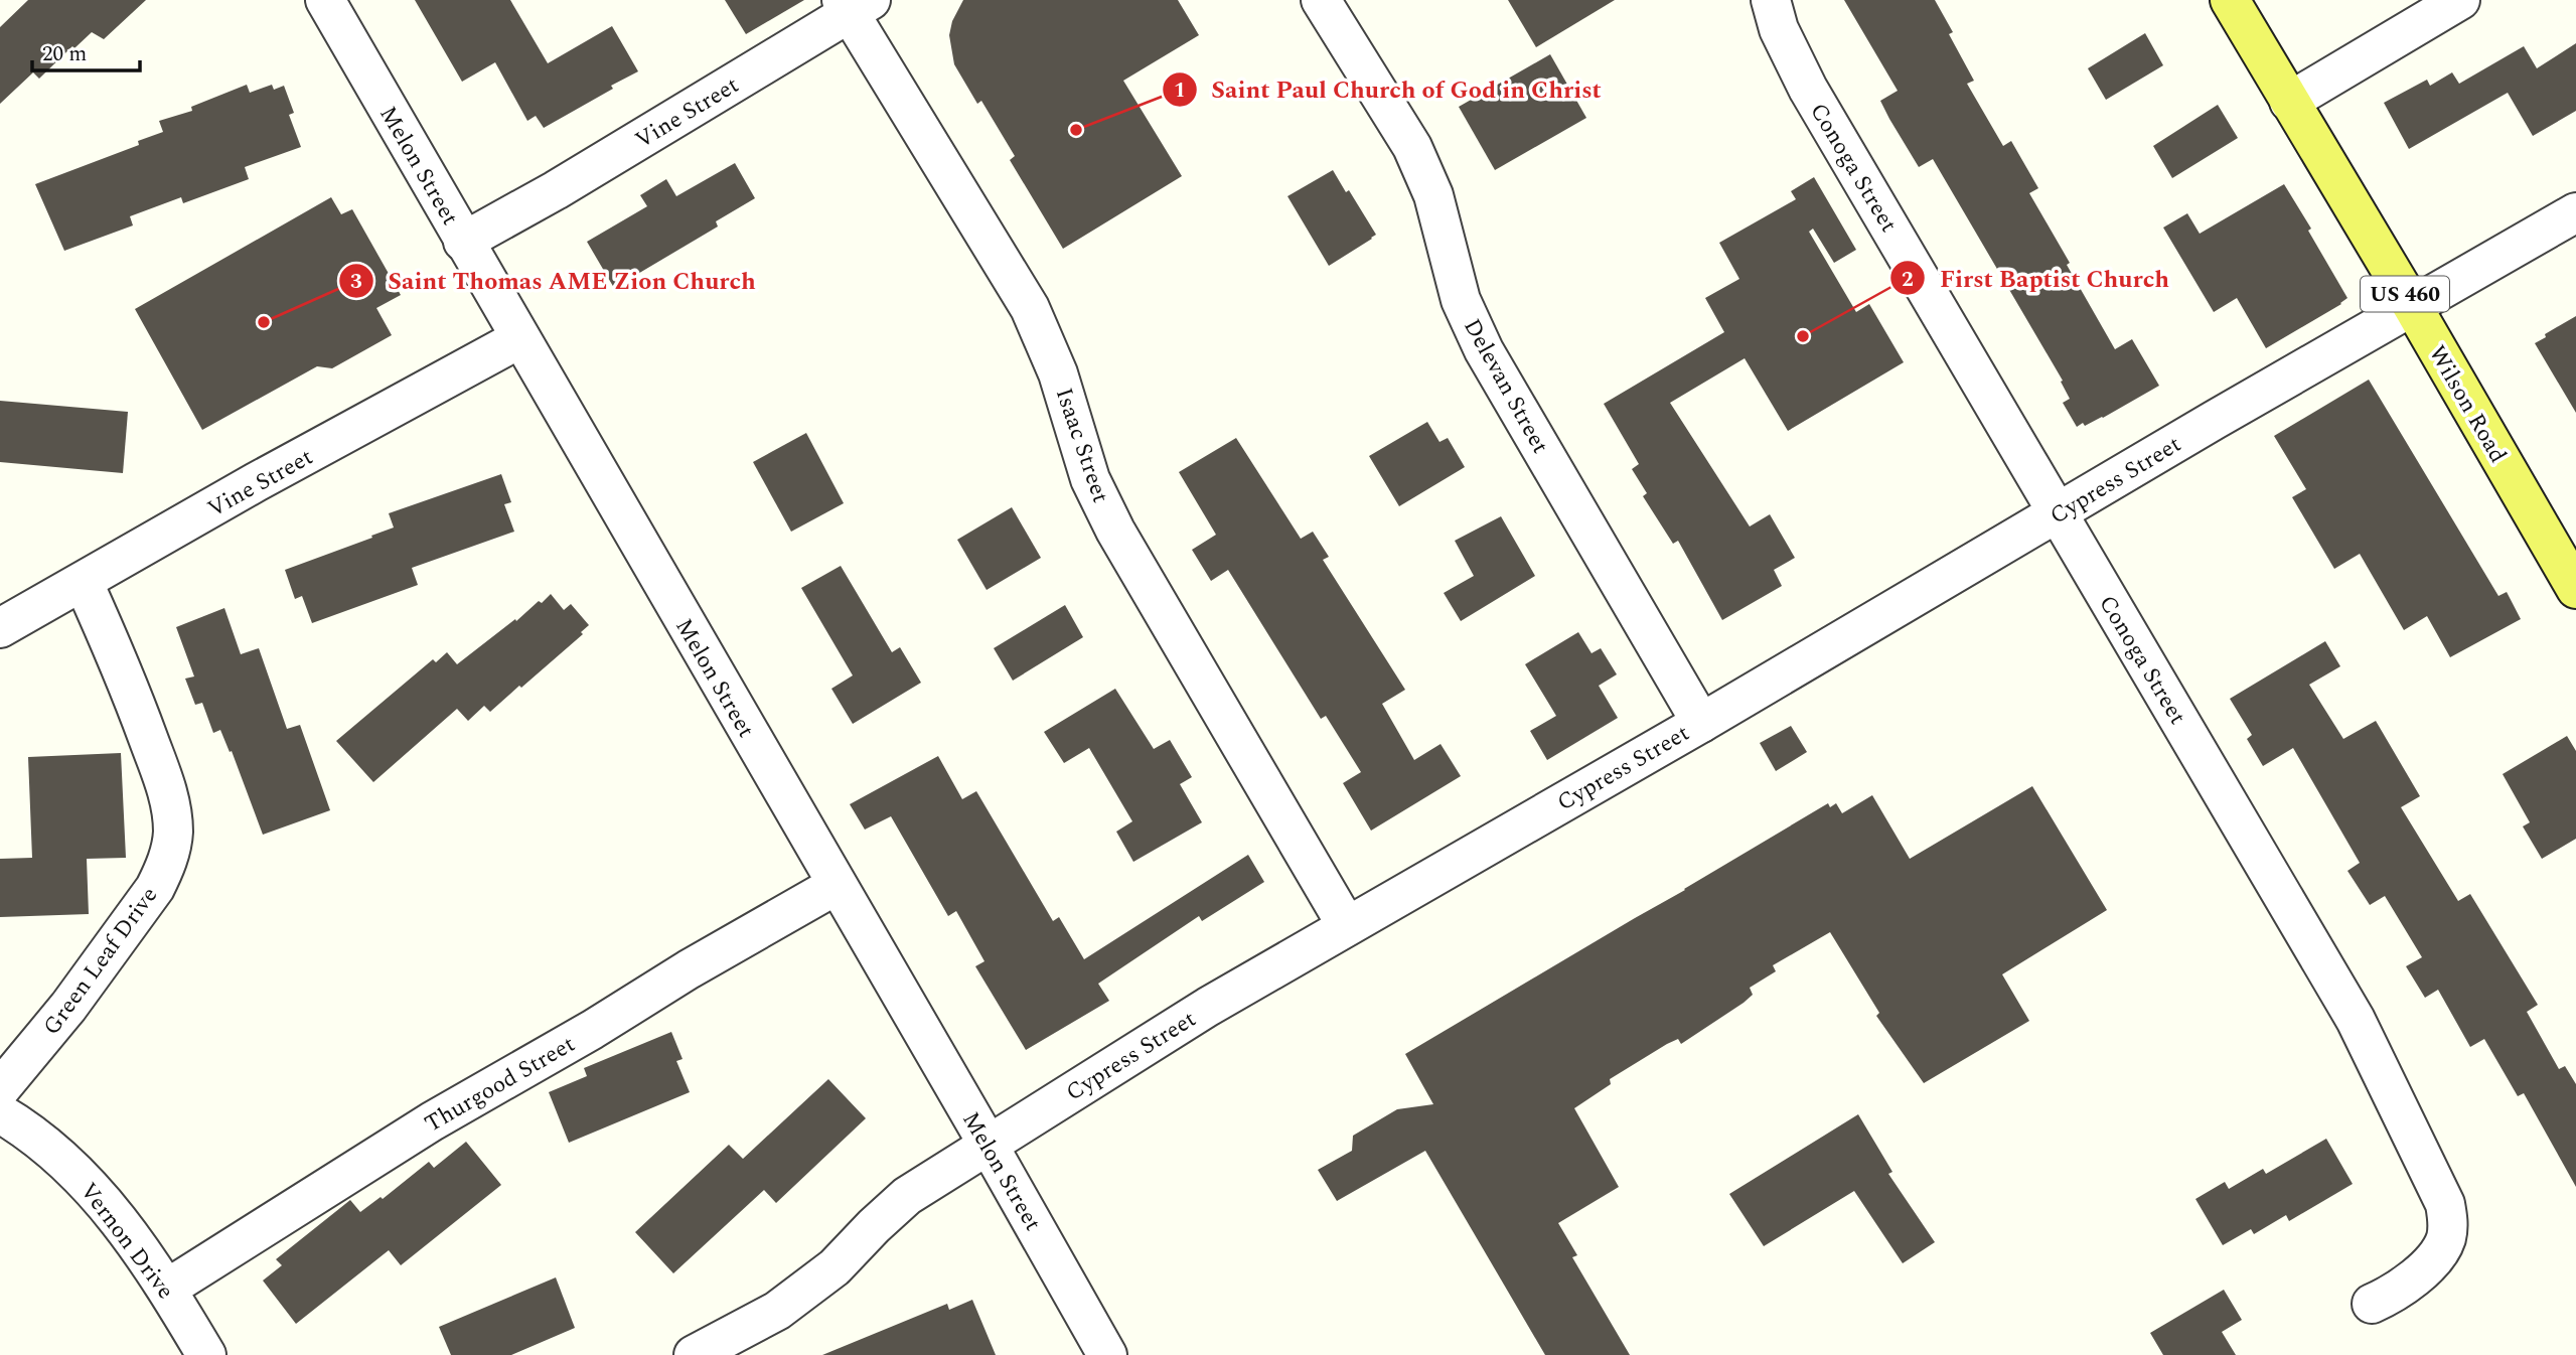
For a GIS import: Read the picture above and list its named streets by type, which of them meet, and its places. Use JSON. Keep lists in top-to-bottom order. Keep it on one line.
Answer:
{"streets":{"main road":["US 460","Wilson Road"],"street":["Vine Street","Melon Street","Conoga Street","Delevan Street","Isaac Street","Cypress Street","Green Leaf Drive","Thurgood Street","Vernon Drive"]},"crossings":[["Vine Street","Melon Street"],["Vine Street","Isaac Street"],["Vine Street","Green Leaf Drive"],["Melon Street","Cypress Street"],["Melon Street","Thurgood Street"],["Conoga Street","Cypress Street"],["Delevan Street","Cypress Street"],["Wilson Road","Cypress Street"],["Isaac Street","Cypress Street"],["Thurgood Street","Vernon Drive"]],"places":["Saint Paul Church of God in Christ","Saint Thomas AME Zion Church","First Baptist Church"],"scale_bar":"20 m"}
